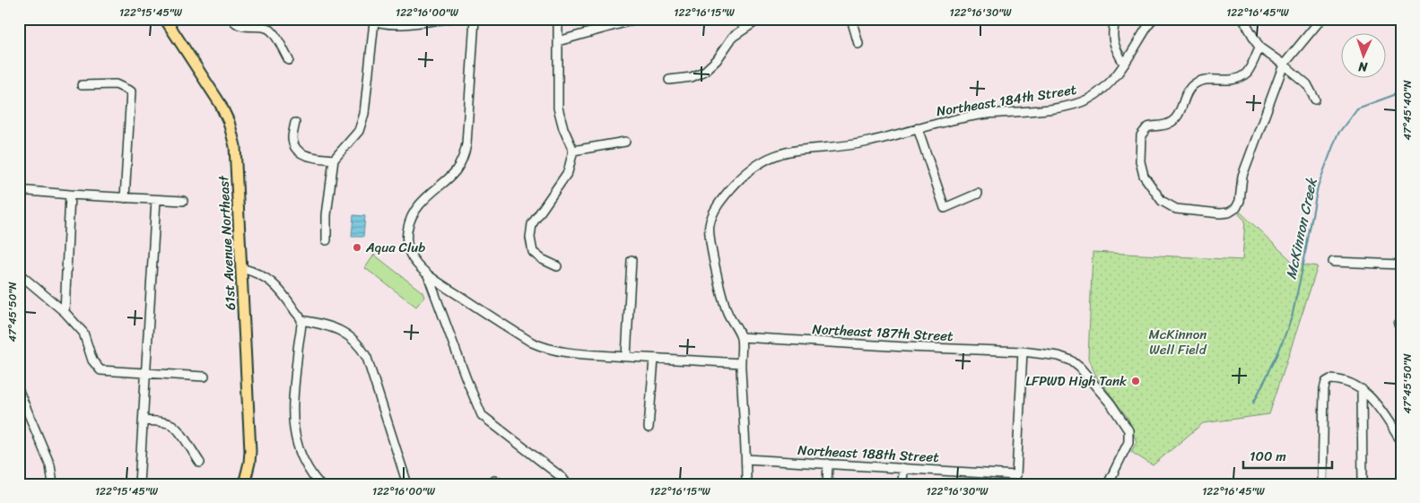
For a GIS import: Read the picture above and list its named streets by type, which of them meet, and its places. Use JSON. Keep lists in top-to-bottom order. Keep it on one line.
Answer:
{"streets":{"main road":["61st Avenue Northeast"],"street":["Northeast 184th Street","Northeast 187th Street","Northeast 188th Street"]},"crossings":[["Northeast 184th Street","Northeast 187th Street"],["Northeast 187th Street","Northeast 188th Street"]],"water":["McKinnon Creek"],"parks":["McKinnon Well Field"],"places":["Aqua Club","LFPWD High Tank"],"scale_bar":"100 m","north":"bottom","coordinates":["122°15'45\"W","122°16'00\"W","122°16'15\"W","122°16'30\"W","122°16'45\"W","47°45'40\"N","47°45'50\"N"]}
